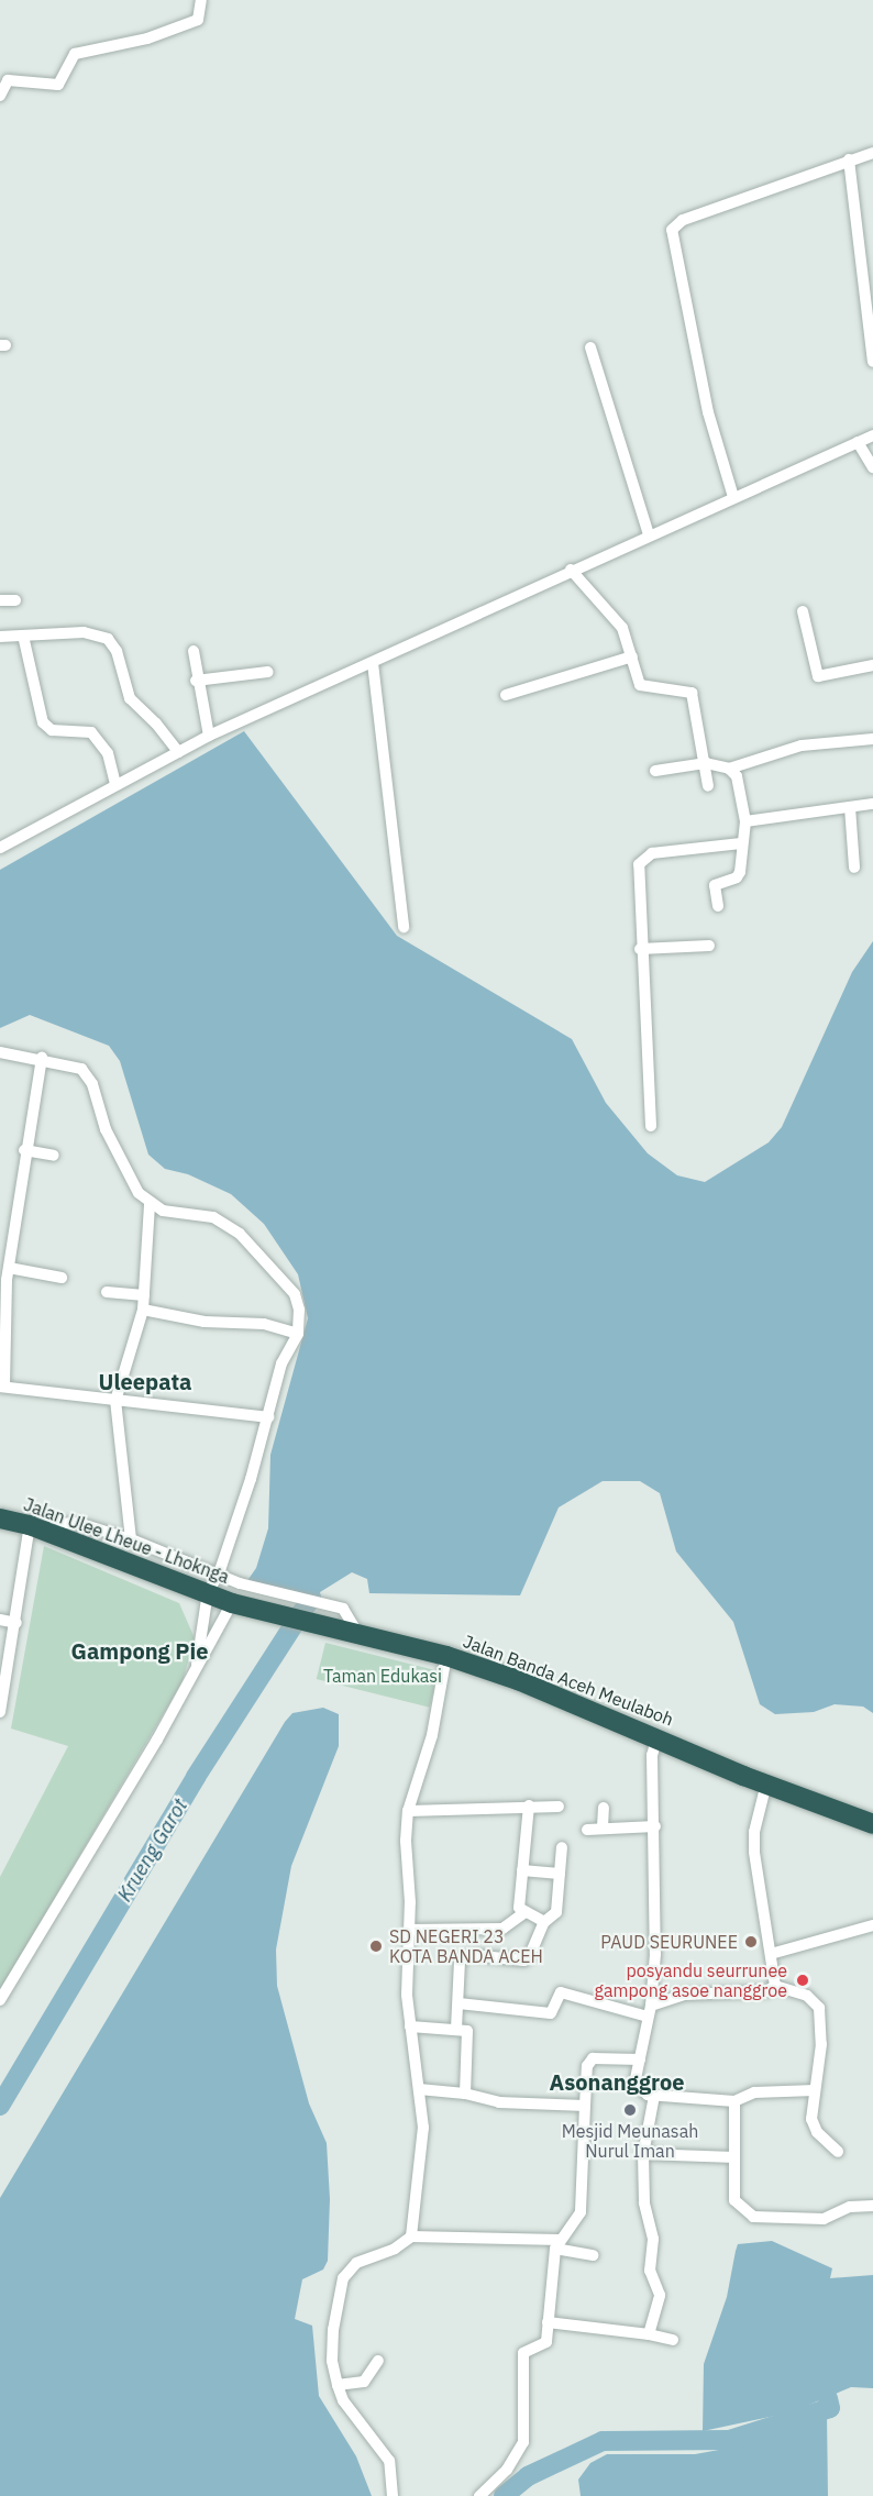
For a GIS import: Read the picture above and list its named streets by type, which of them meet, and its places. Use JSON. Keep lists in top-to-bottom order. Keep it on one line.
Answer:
{"streets":{"highway":["Jalan Ulee Lheue - Lhoknga","Jalan Banda Aceh Meulaboh"]},"crossings":[["Jalan Ulee Lheue - Lhoknga","Jalan Banda Aceh Meulaboh"]],"districts":["Uleepata","Gampong Pie","Asonanggroe"],"water":["Krueng Garot"],"parks":["Taman Edukasi"],"places":["PAUD SEURUNEE","SD NEGERI 23 KOTA BANDA ACEH","posyandu seurrunee gampong asoe nanggroe","Mesjid Meunasah Nurul Iman"]}
